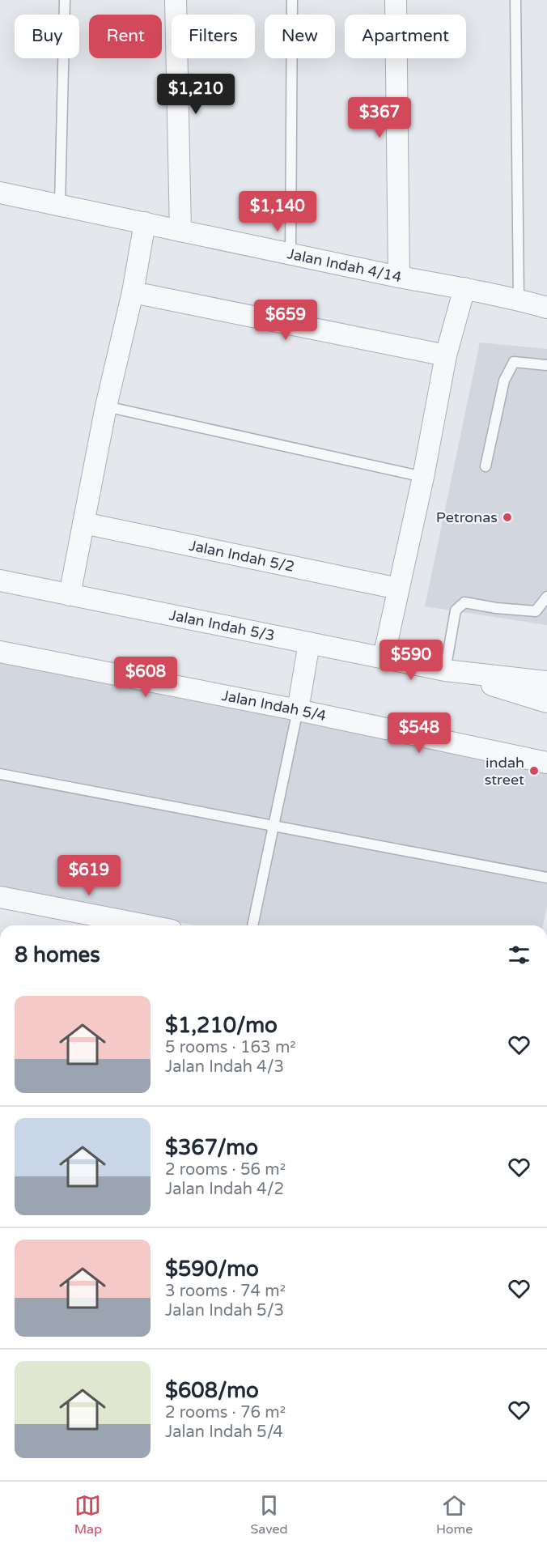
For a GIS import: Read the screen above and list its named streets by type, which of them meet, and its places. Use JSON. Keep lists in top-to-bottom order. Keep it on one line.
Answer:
{"streets":{"street":["Jalan Indah 4/14","Jalan Indah 5/2","Jalan Indah 5/3","Jalan Indah 5/4"]},"places":["Petronas","indah street"],"page":{"chip":["Buy","Rent","Filters","New","Apartment"],"price":["$1,210","$367","$1,140","$659","$590","$608","$548","$619"],"heading":"8 homes","list":[{"name":"$1,210/mo","note":"5 rooms · 163 m² · Jalan Indah 4/3"},{"name":"$367/mo","note":"2 rooms · 56 m² · Jalan Indah 4/2"},{"name":"$590/mo","note":"3 rooms · 74 m² · Jalan Indah 5/3"},{"name":"$608/mo","note":"2 rooms · 76 m² · Jalan Indah 5/4"}],"tabs":["Map","Saved","Home"]}}
